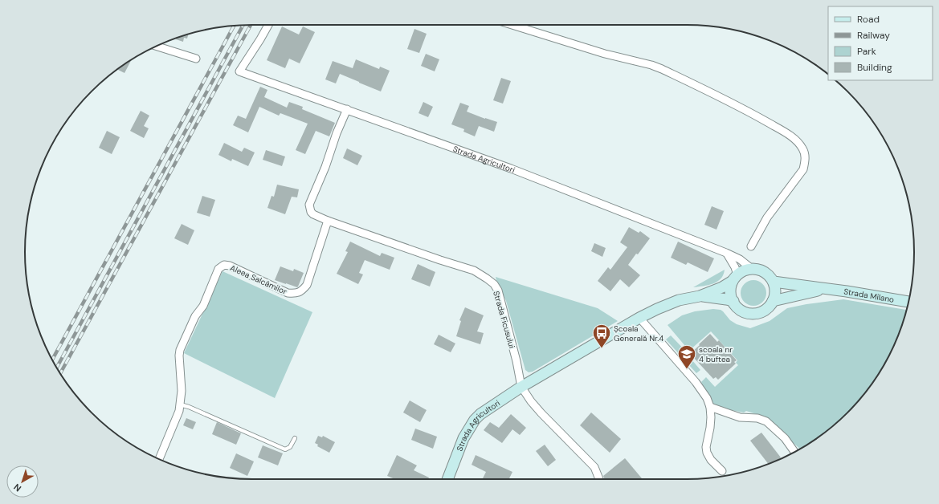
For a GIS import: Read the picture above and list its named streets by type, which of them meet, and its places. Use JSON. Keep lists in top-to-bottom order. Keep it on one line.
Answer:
{"streets":{"main road":["Strada Agricultori","Strada Milano"],"street":["Aleea Salcâmilor","Strada Ficusului"]},"crossings":[["Strada Agricultori","Strada Milano"],["Strada Agricultori","Strada Ficusului"],["Aleea Salcâmilor","Strada Ficusului"]],"places":{"bus stop":["Școala Generală Nr.4"],"school or university":["scoala nr 4 buftea"]},"legend":["Road","Railway","Park","Building"],"north":"bottom left"}
